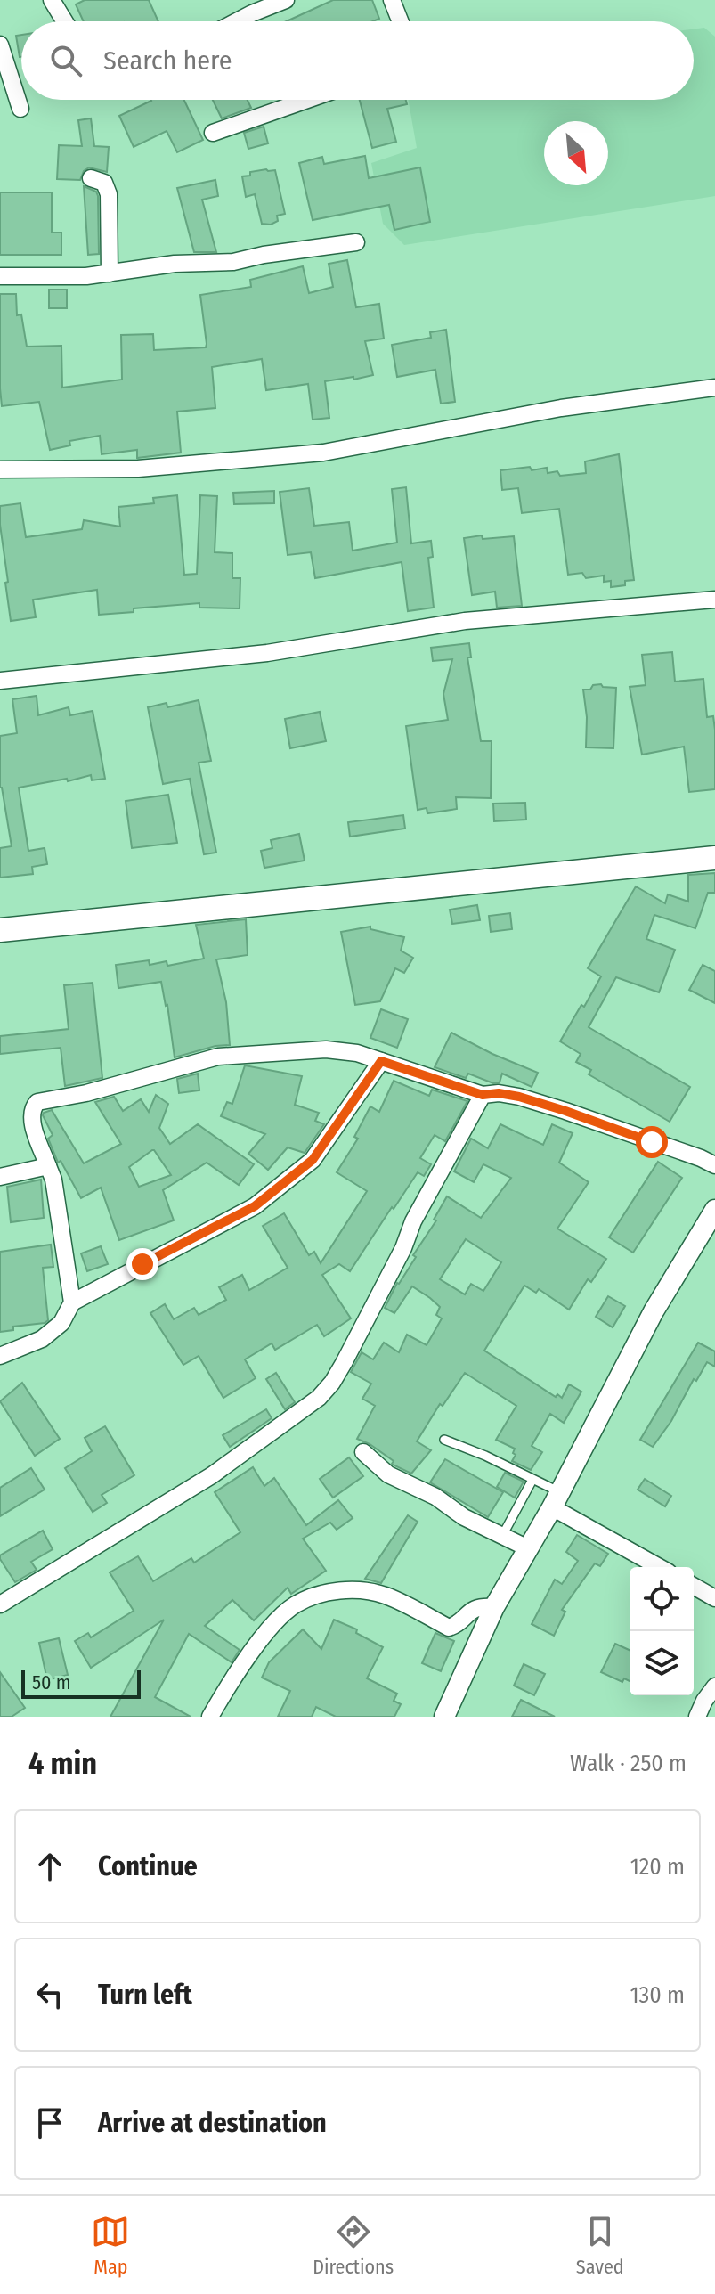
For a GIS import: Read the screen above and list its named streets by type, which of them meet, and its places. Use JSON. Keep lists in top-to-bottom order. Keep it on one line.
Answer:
{"scale_bar":"50 m","north":"bottom right","page":{"search":"Search here","scale":"50 m","heading":["4 min","Walk · 250 m"],"list":[["Continue","120 m"],["Turn left","130 m"],"Arrive at destination"],"nav":["Map","Directions","Saved"]}}
